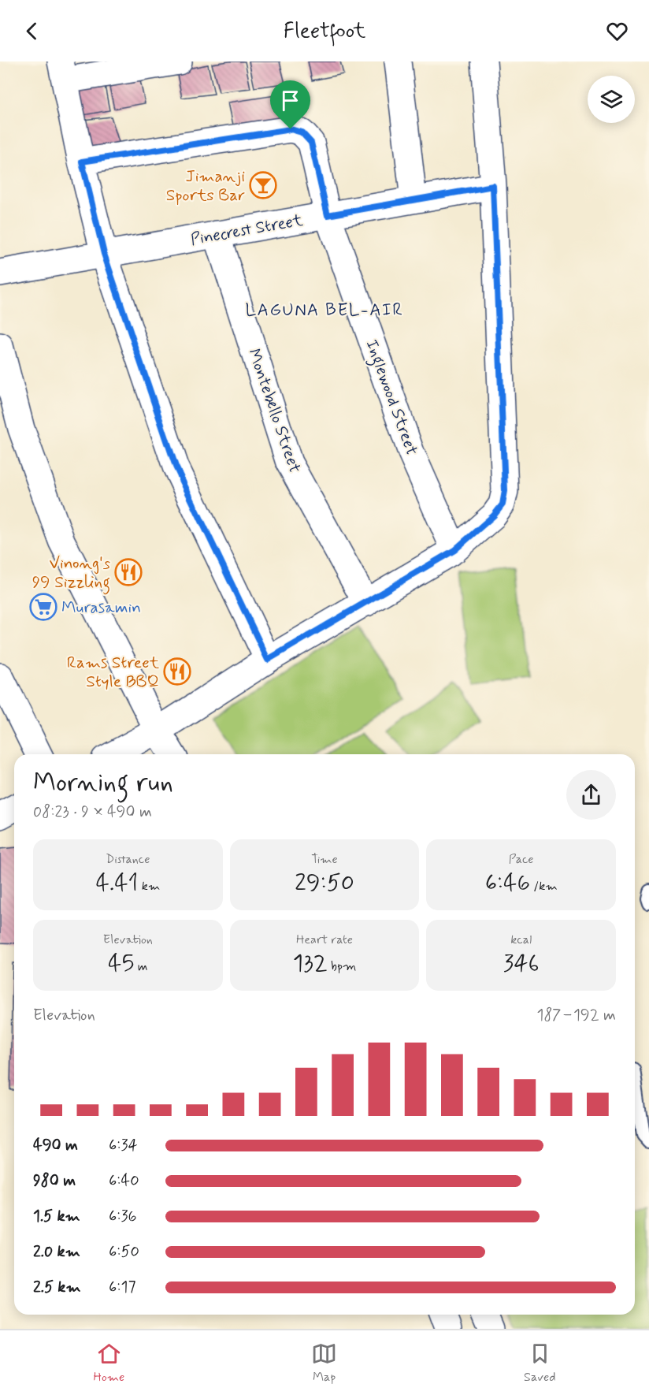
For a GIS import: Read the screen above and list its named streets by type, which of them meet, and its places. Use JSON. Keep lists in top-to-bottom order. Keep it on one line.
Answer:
{"streets":{"street":["Pinecrest Street","Inglewood Street","Montebello Street"]},"crossings":[["Pinecrest Street","Inglewood Street"],["Pinecrest Street","Montebello Street"]],"districts":["LAGUNA BEL-AIR"],"places":{"bar":["Jimanji Sports Bar"],"restaurant":["Vinong's 99 Sizzling","Rams Street Style BBQ"],"supermarket":["Murasamin"]},"page":{"header":"Fleetfoot","heading":["Morning run","08:23 · 9 × 490 m"],"stats":[["Distance","4.41 km"],["Time","29:50"],["Pace","6:46 /km"],["Elevation","45 m"],["Heart rate","132 bpm"],["kcal","346"]],"chart":["Elevation","187–192 m"],"list":[{"name":"490 m","note":"6:34"},{"name":"980 m","note":"6:40"},{"name":"1.5 km","note":"6:36"},{"name":"2.0 km","note":"6:50"},{"name":"2.5 km","note":"6:17"}],"tabs":["Home","Map","Saved"]}}
